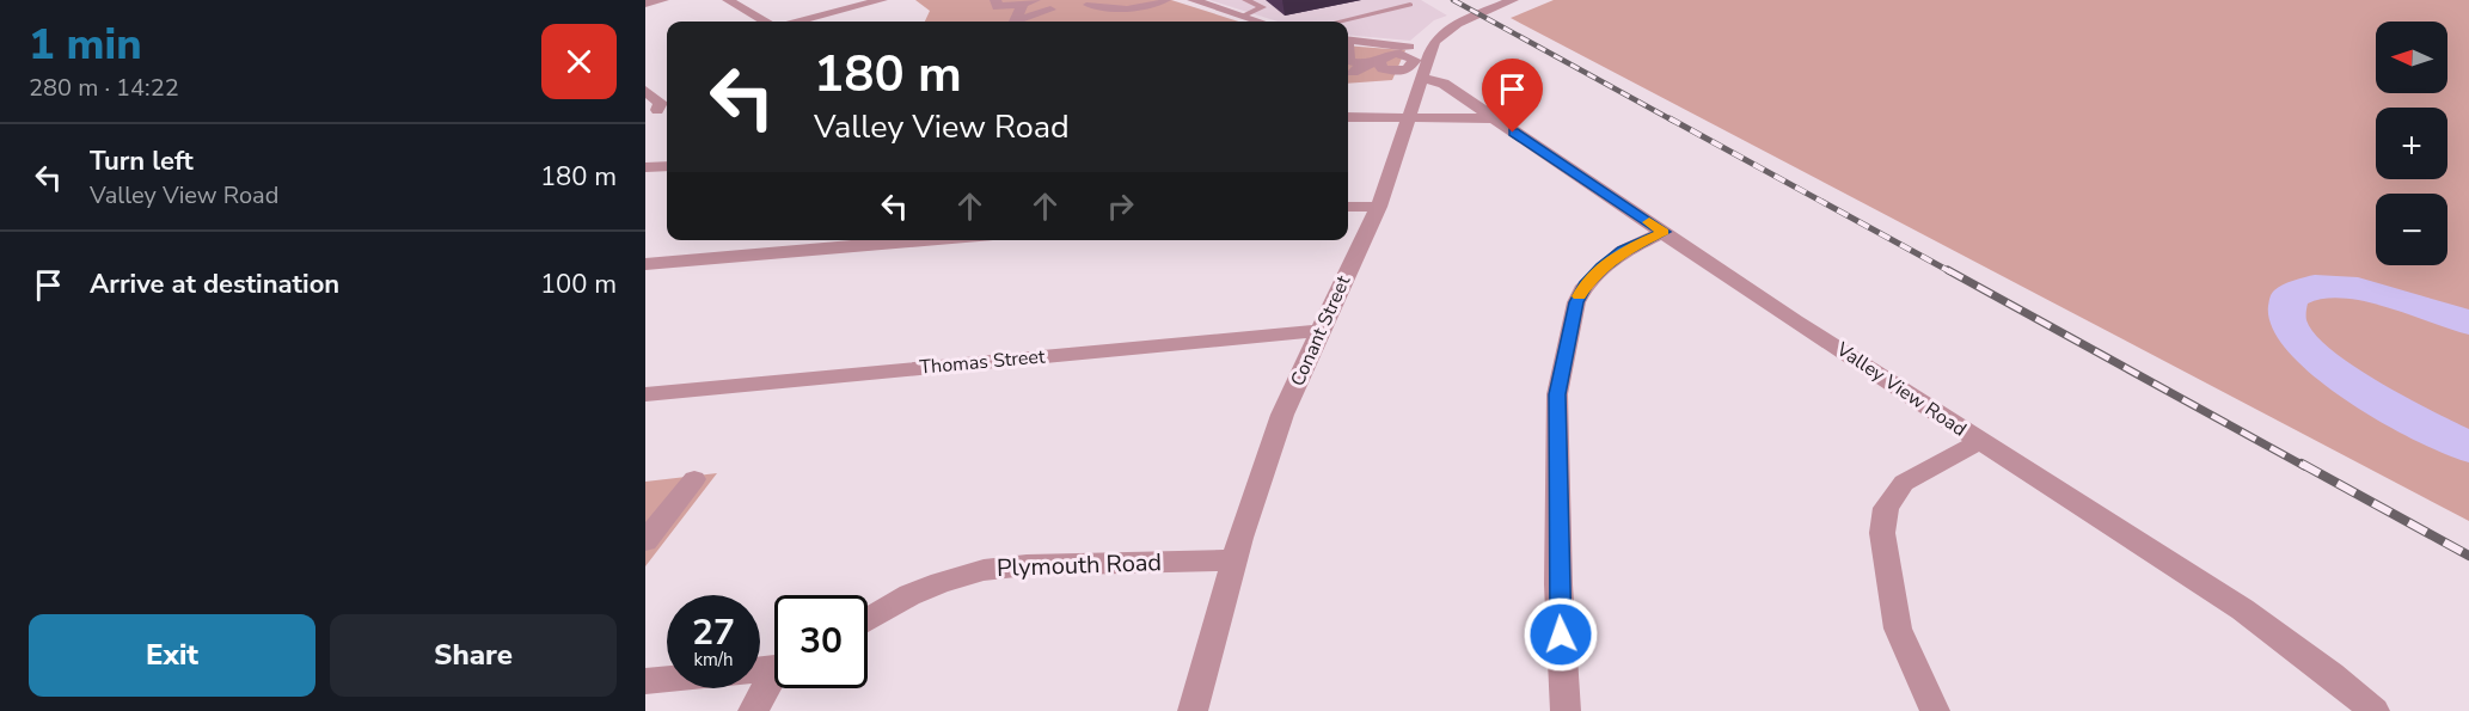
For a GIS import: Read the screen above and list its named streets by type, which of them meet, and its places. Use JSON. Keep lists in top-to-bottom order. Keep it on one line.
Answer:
{"streets":{"street":["Conant Street","Thomas Street","Valley View Road","Plymouth Road"]},"crossings":[["Conant Street","Thomas Street"],["Conant Street","Valley View Road"],["Conant Street","Plymouth Road"]],"north":"left","page":{"heading":["1 min","280 m · 14:22"],"map_buttons":["+","−"],"turn":["180 m","Valley View Road"],"list":[{"name":"Turn left","note":"Valley View Road","value":"180 m"},{"name":"Arrive at destination","value":"100 m"}],"speed":"27 km/h","limit":"30","buttons":["Exit","Share"]}}
